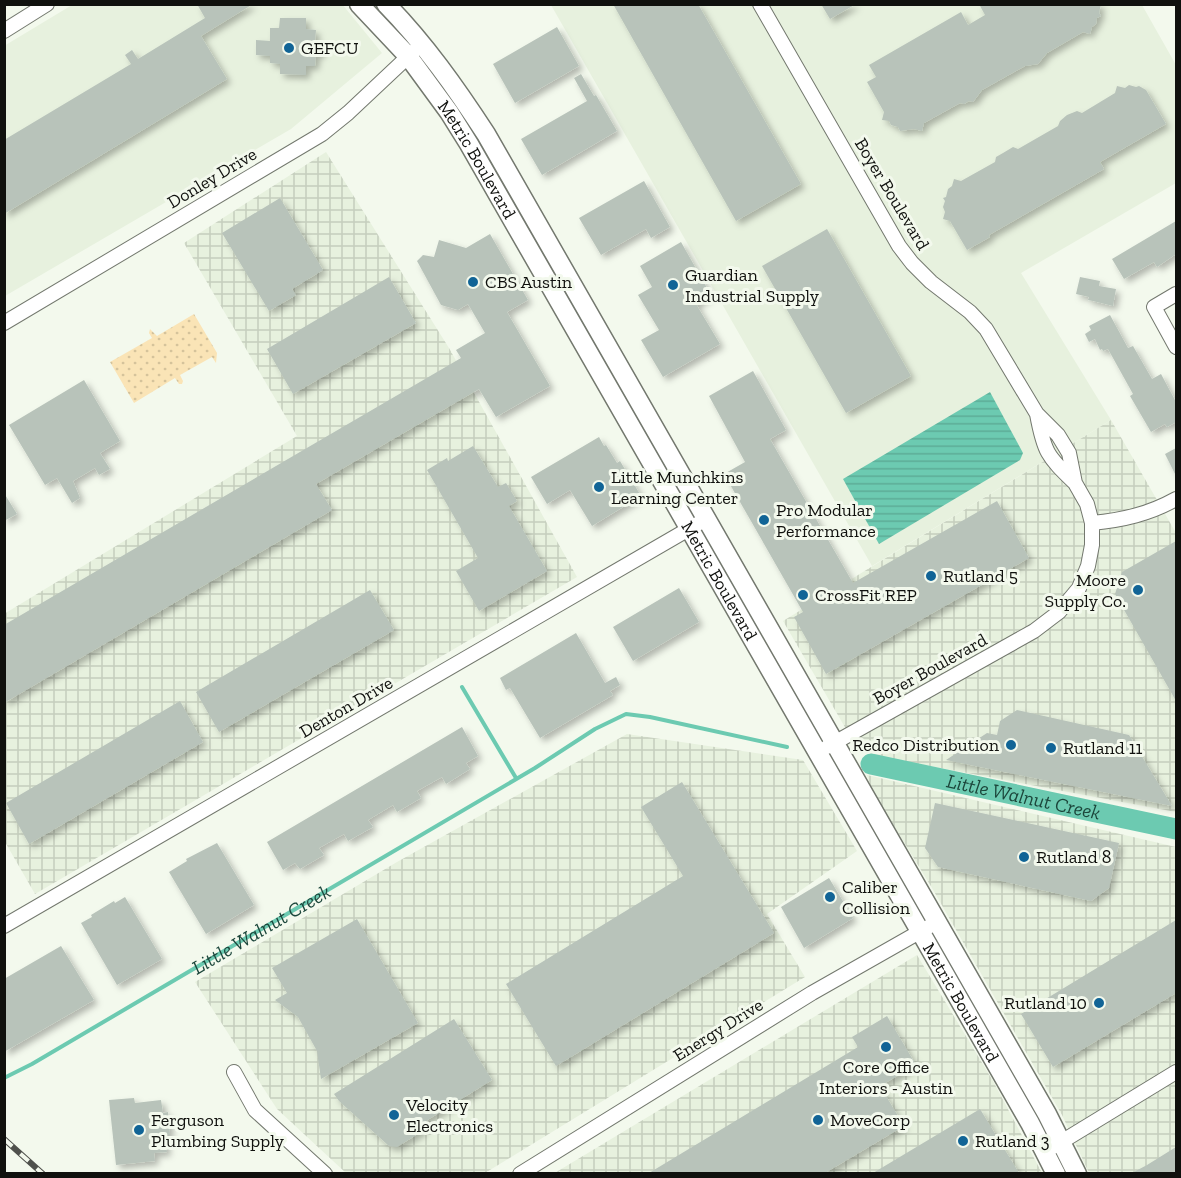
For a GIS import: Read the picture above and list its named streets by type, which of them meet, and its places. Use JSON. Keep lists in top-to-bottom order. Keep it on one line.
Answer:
{"streets":{"main road":["Metric Boulevard"],"street":["Donley Drive","Boyer Boulevard","Denton Drive","Energy Drive"]},"crossings":[["Metric Boulevard","Donley Drive"],["Metric Boulevard","Boyer Boulevard"],["Metric Boulevard","Denton Drive"],["Metric Boulevard","Energy Drive"]],"water":["Little Walnut Creek"],"places":["GEFCU","CBS Austin","Guardian Industrial Supply","Little Munchkins Learning Center","Pro Modular Performance","Rutland 5","Moore Supply Co.","CrossFit REP","Redco Distribution","Rutland 11","Rutland 8","Caliber Collision","Rutland 10","Core Office Interiors - Austin","Velocity Electronics","MoveCorp","Ferguson Plumbing Supply","Rutland 3"]}
